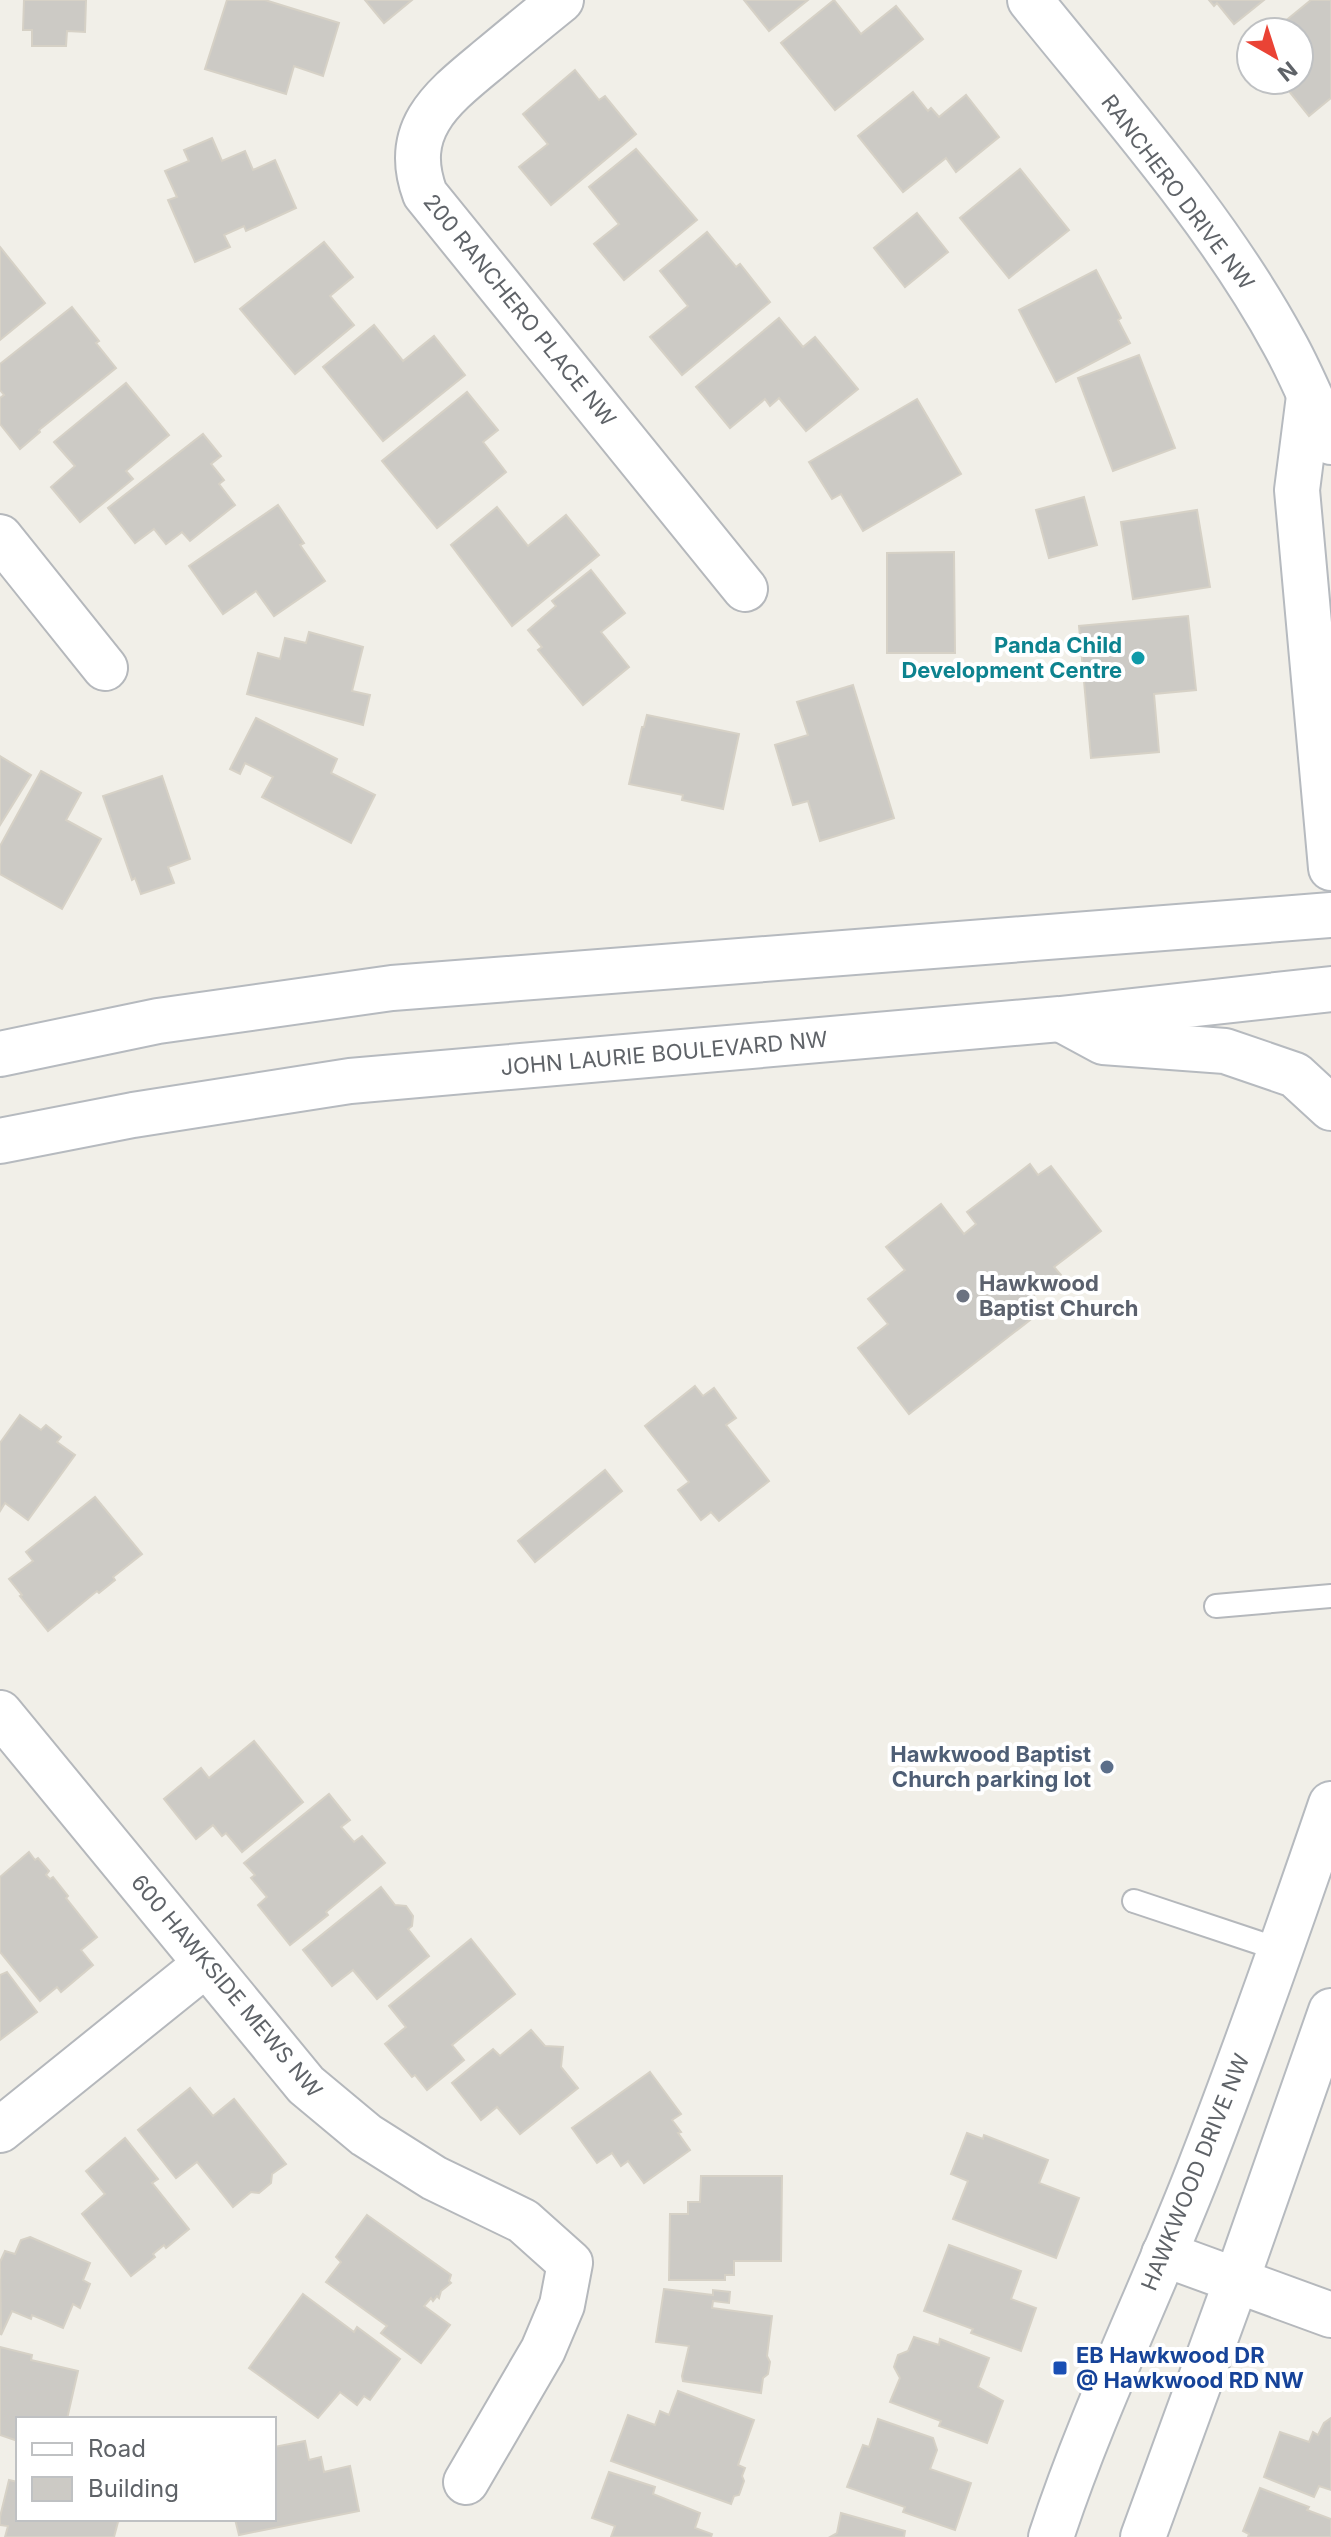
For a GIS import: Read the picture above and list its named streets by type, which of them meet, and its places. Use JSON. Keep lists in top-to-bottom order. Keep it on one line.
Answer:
{"streets":{"street":["RANCHERO DRIVE NW","200 RANCHERO PLACE NW","JOHN LAURIE BOULEVARD NW","600 HAWKSIDE MEWS NW","HAWKWOOD DRIVE NW"]},"places":{"other":["Panda Child Development Centre","Hawkwood Baptist Church","Hawkwood Baptist Church parking lot"],"transit":["EB Hawkwood DR @ Hawkwood RD NW"]},"legend":["Road","Building"],"north":"bottom right"}
